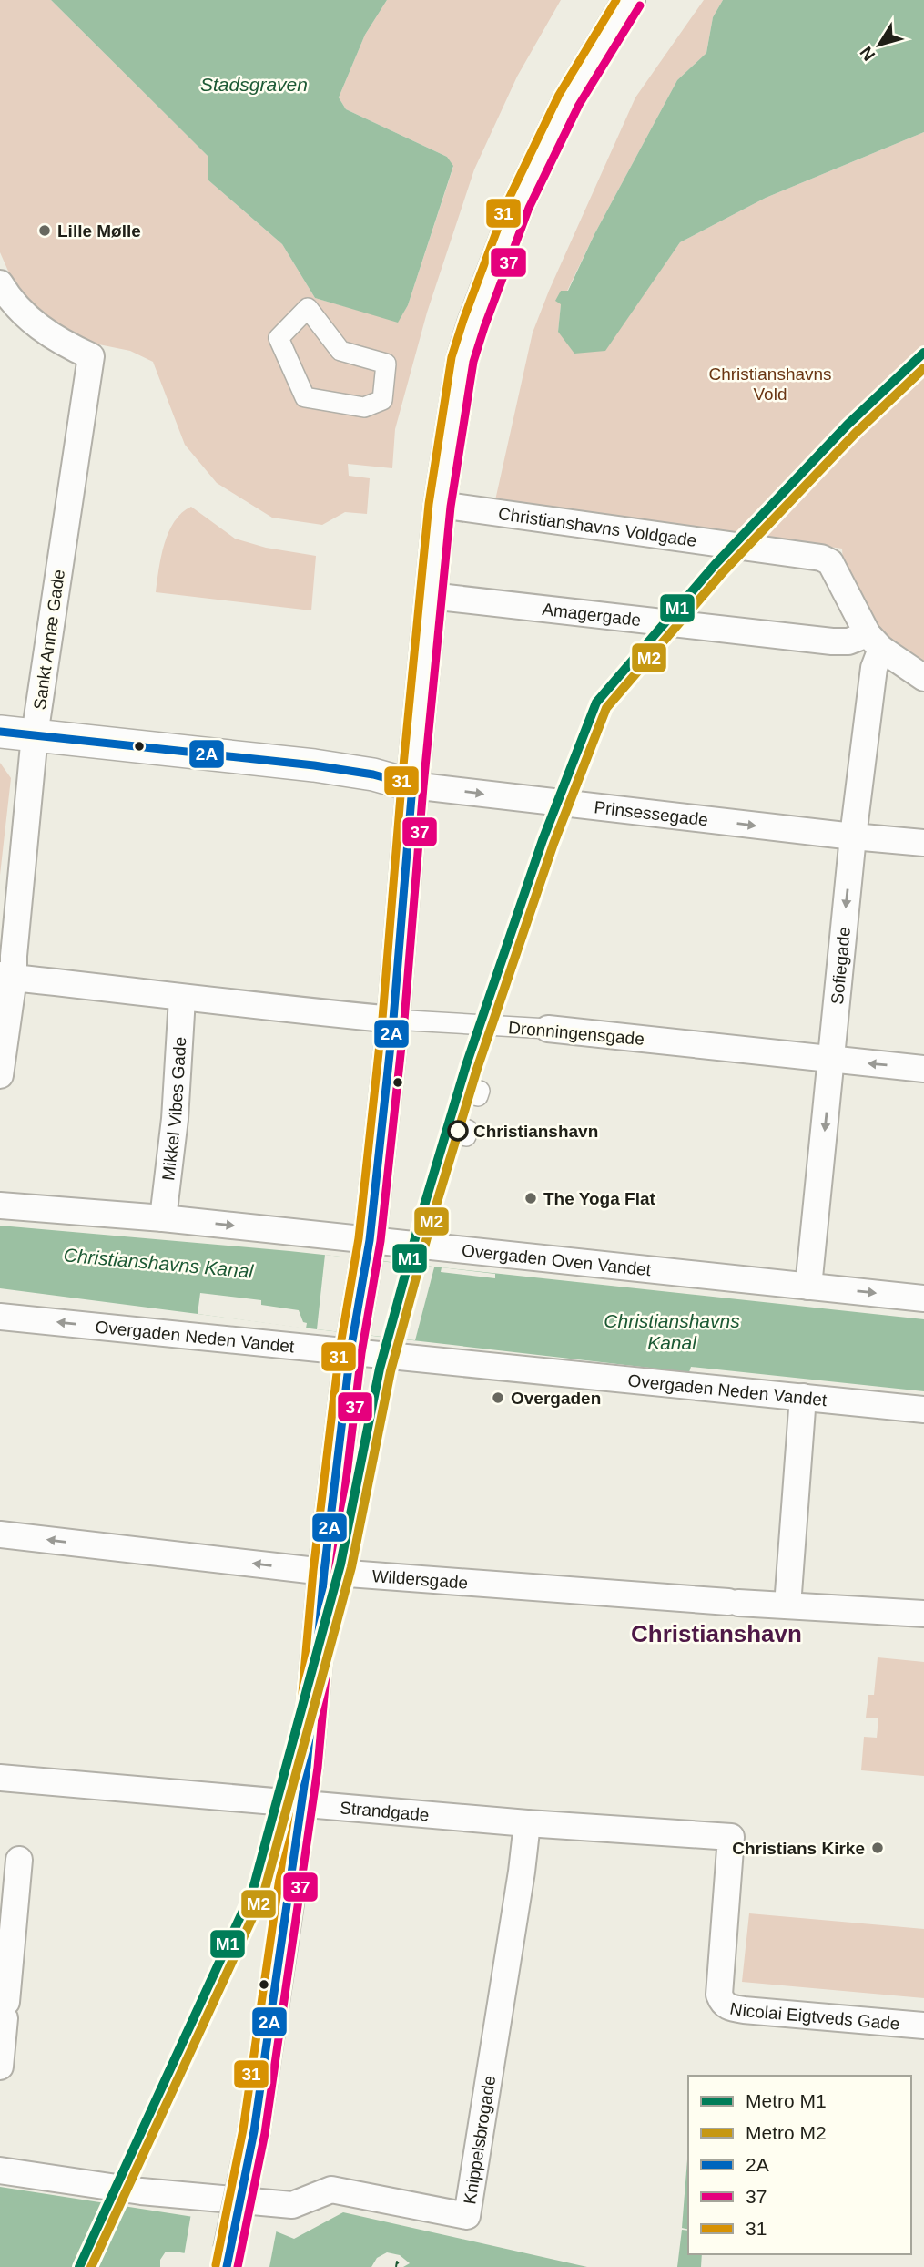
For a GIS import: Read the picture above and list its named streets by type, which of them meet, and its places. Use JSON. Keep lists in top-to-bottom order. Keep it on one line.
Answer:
{"streets":{"street":["Christianshavns Voldgade","Amagergade","Sankt Annæ Gade","Prinsessegade","Sofiegade","Dronningensgade","Mikkel Vibes Gade","Overgaden Oven Vandet","Overgaden Neden Vandet","Wildersgade","Strandgade","Nicolai Eigtveds Gade","Knippelsbrogade"]},"crossings":[["Christianshavns Voldgade","Amagergade"],["Christianshavns Voldgade","Sofiegade"],["Amagergade","Sofiegade"],["Sankt Annæ Gade","Prinsessegade"],["Sankt Annæ Gade","Dronningensgade"],["Prinsessegade","Sofiegade"],["Sofiegade","Dronningensgade"],["Sofiegade","Overgaden Oven Vandet"],["Dronningensgade","Mikkel Vibes Gade"],["Mikkel Vibes Gade","Overgaden Oven Vandet"],["Strandgade","Nicolai Eigtveds Gade"],["Strandgade","Knippelsbrogade"]],"one_way":["Prinsessegade","Sofiegade","Overgaden Neden Vandet","Wildersgade"],"districts":["Christianshavn"],"water":["Stadsgraven","Christianshavns Kanal"],"parks":["Christianshavns Vold"],"places":["Lille Mølle","Christianshavn","The Yoga Flat","Overgaden","Christians Kirke"],"lines":["transit line 31","transit line 37","metro line M1","metro line M2","transit line 2A"],"legend":["Metro M1","Metro M2","2A","37","31"],"north":"bottom left"}
